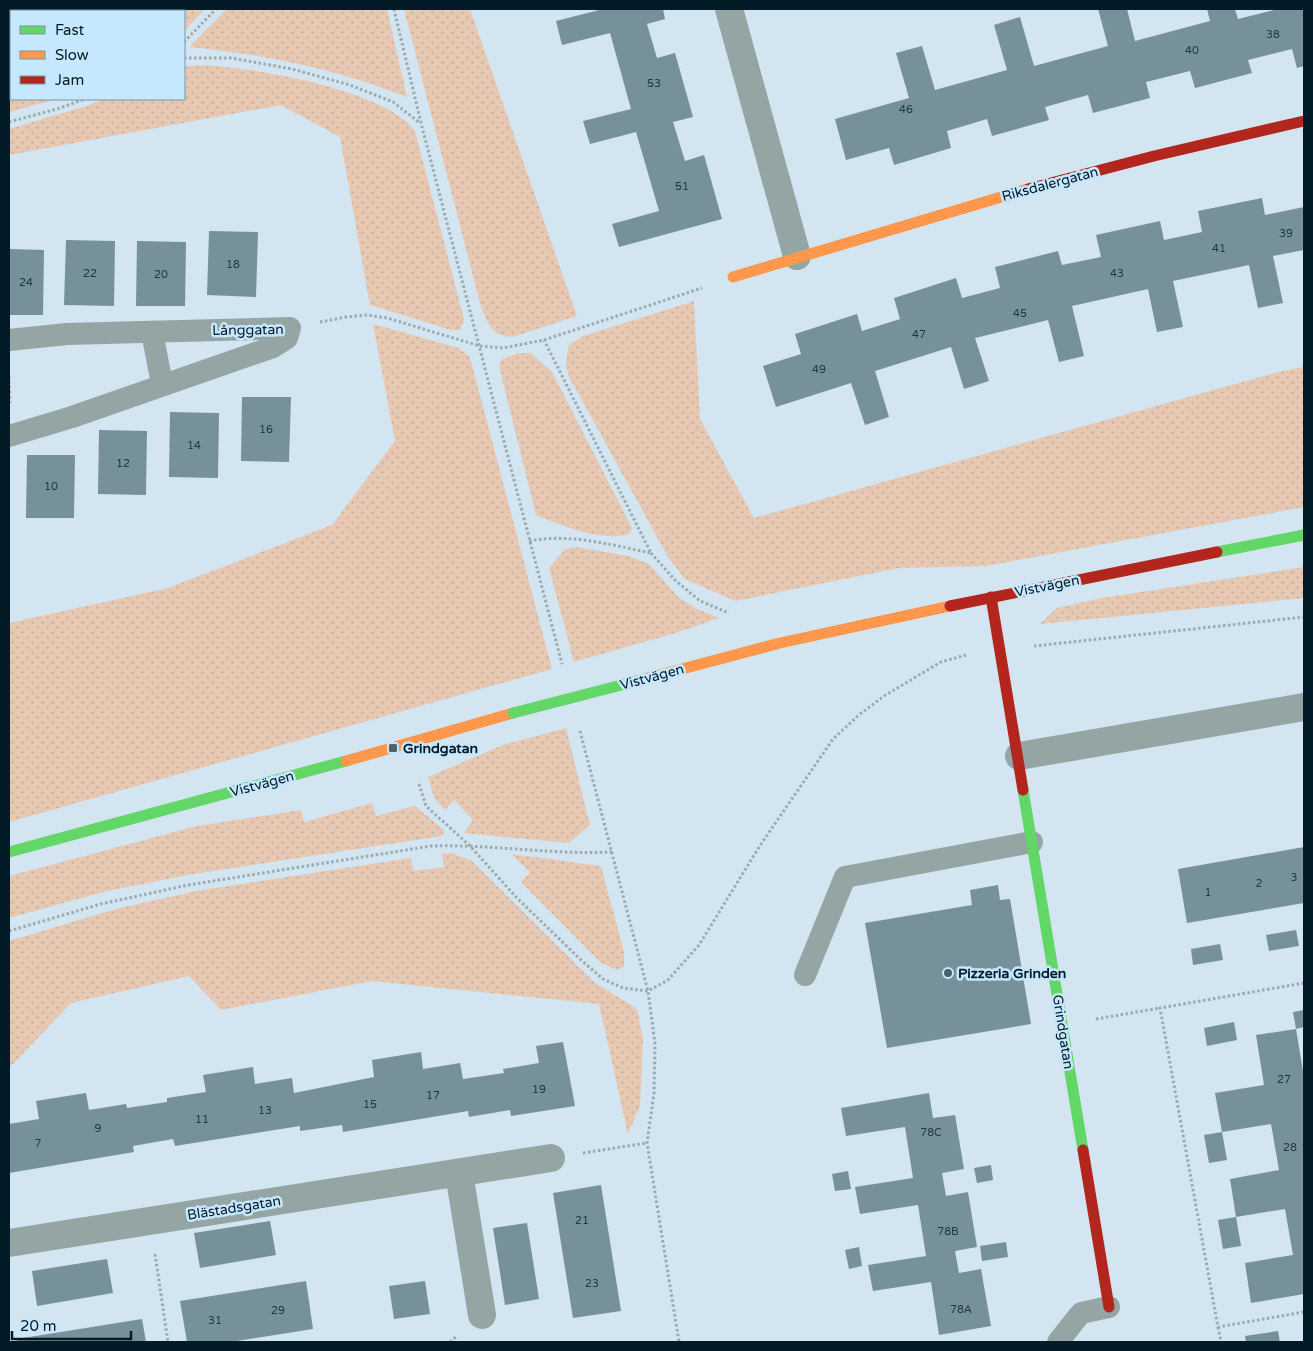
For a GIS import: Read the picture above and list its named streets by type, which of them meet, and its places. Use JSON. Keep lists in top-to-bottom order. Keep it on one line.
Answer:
{"streets":{"main road":["Riksdalergatan","Vistvägen","Grindgatan"],"street":["Blästadsgatan"],"lane":["Långgatan"]},"crossings":[["Vistvägen","Grindgatan"]],"places":{"transit":["Grindgatan"],"other":["Pizzeria Grinden"]},"house_numbers":["38","40","53","46","51","39","41","18","22","43","20","24","45","47","49","16","14","12","10","3","2","1","27","19","17","15","13","11","9","78C","7","28","21","78B","23","78A","29","31"],"legend":["Fast","Slow","Jam"],"scale_bar":"20 m"}
